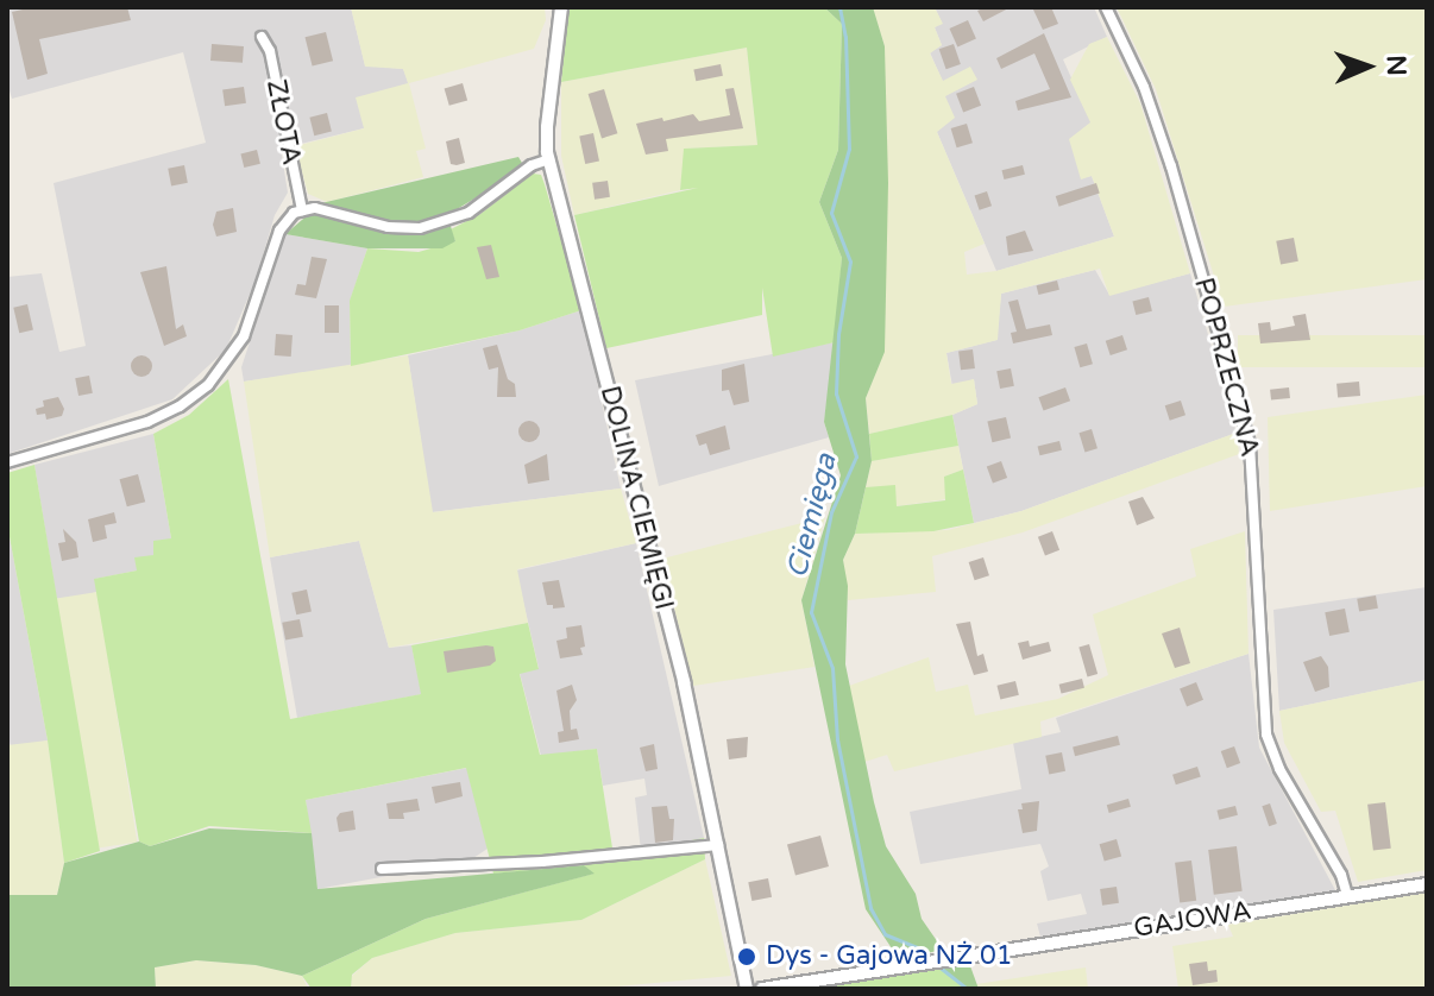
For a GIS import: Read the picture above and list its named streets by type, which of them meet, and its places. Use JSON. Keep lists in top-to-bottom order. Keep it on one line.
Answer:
{"streets":{"street":["ZŁOTA","POPRZECZNA","DOLINA CIEMIĘGI","GAJOWA"]},"crossings":[["POPRZECZNA","GAJOWA"]],"water":["Ciemięga"],"places":["Dys - Gajowa NŻ 01"],"north":"right"}
